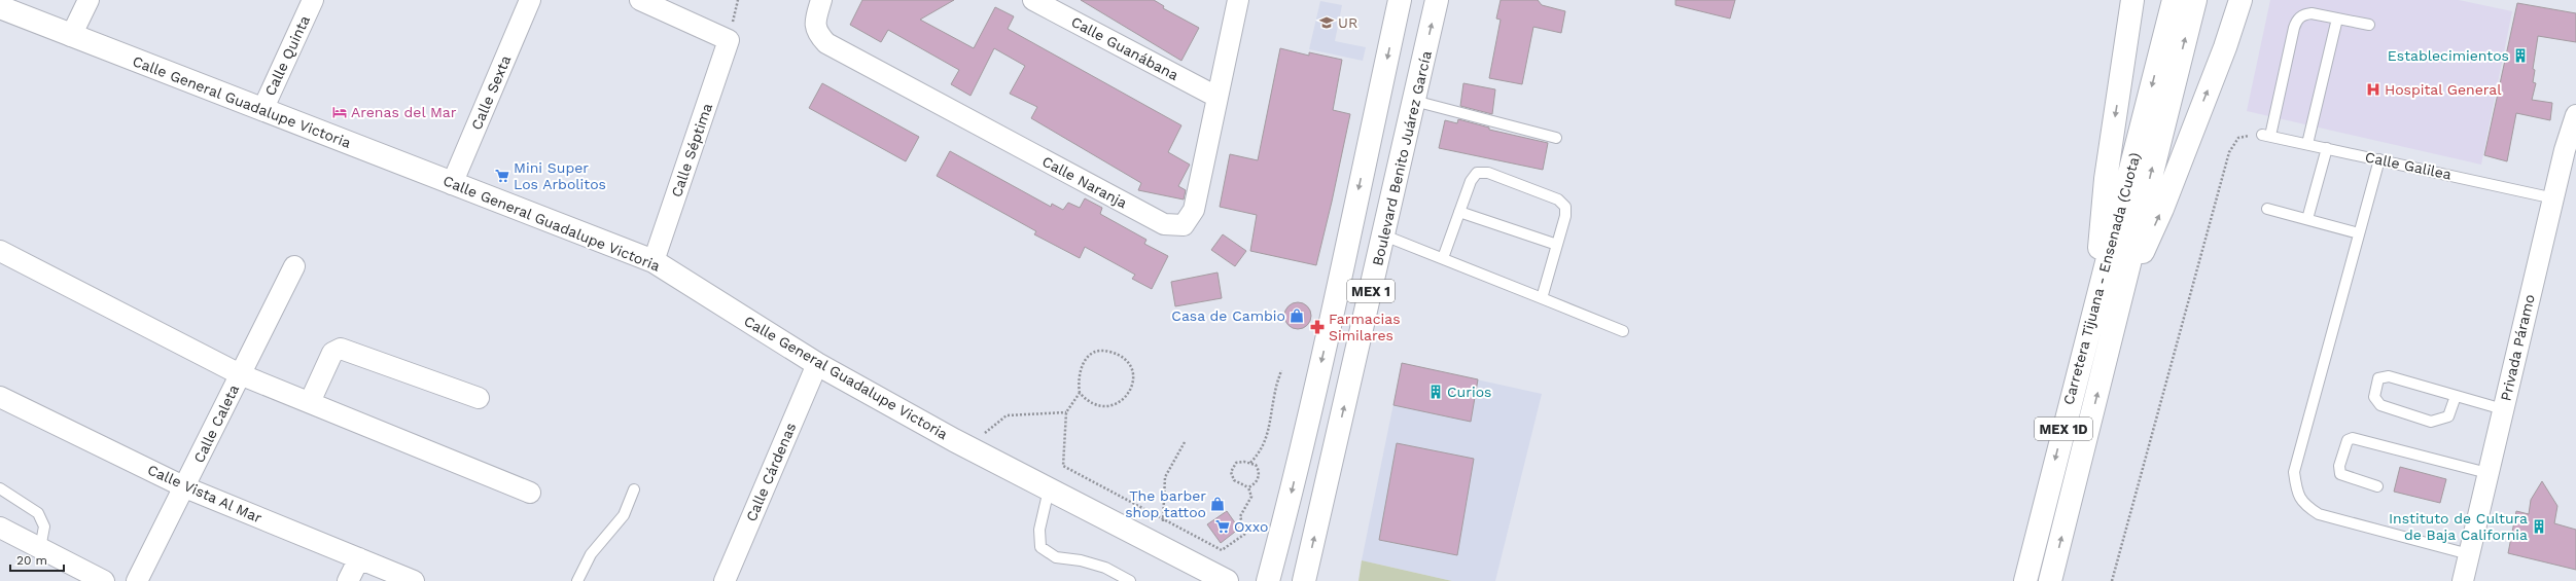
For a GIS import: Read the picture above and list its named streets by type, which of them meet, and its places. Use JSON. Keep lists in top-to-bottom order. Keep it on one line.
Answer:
{"streets":{"main road":["Calle General Guadalupe Victoria","Boulevard Benito Juárez García","Carretera Tijuana - Ensenada (Cuota)","MEX 1","MEX 1D"],"street":["Calle Guanábana","Calle Quinta","Calle Sexta","Calle Séptima","Calle Naranja","Privada Páramo","Calle Caleta","Calle Cárdenas","Calle Vista Al Mar"],"lane":["Calle Galilea"]},"crossings":[["Calle Guanábana","Calle Naranja"],["Calle Quinta","Calle General Guadalupe Victoria"],["Calle Sexta","Calle General Guadalupe Victoria"],["Calle General Guadalupe Victoria","Calle Séptima"],["Calle General Guadalupe Victoria","Calle Cárdenas"],["Calle Galilea","Privada Páramo"],["Calle Caleta","Calle Vista Al Mar"]],"places":{"school or university":["UR"],"building":["Establecimientos","Curios","Instituto de Cultura de Baja California"],"hospital":["Hospital General"],"hotel":["Arenas del Mar"],"supermarket":["Mini Super Los Arbolitos","Oxxo"],"shop":["Casa de Cambio","The barber shop tattoo"],"pharmacy":["Farmacias Similares"]},"scale_bar":"20 m"}
